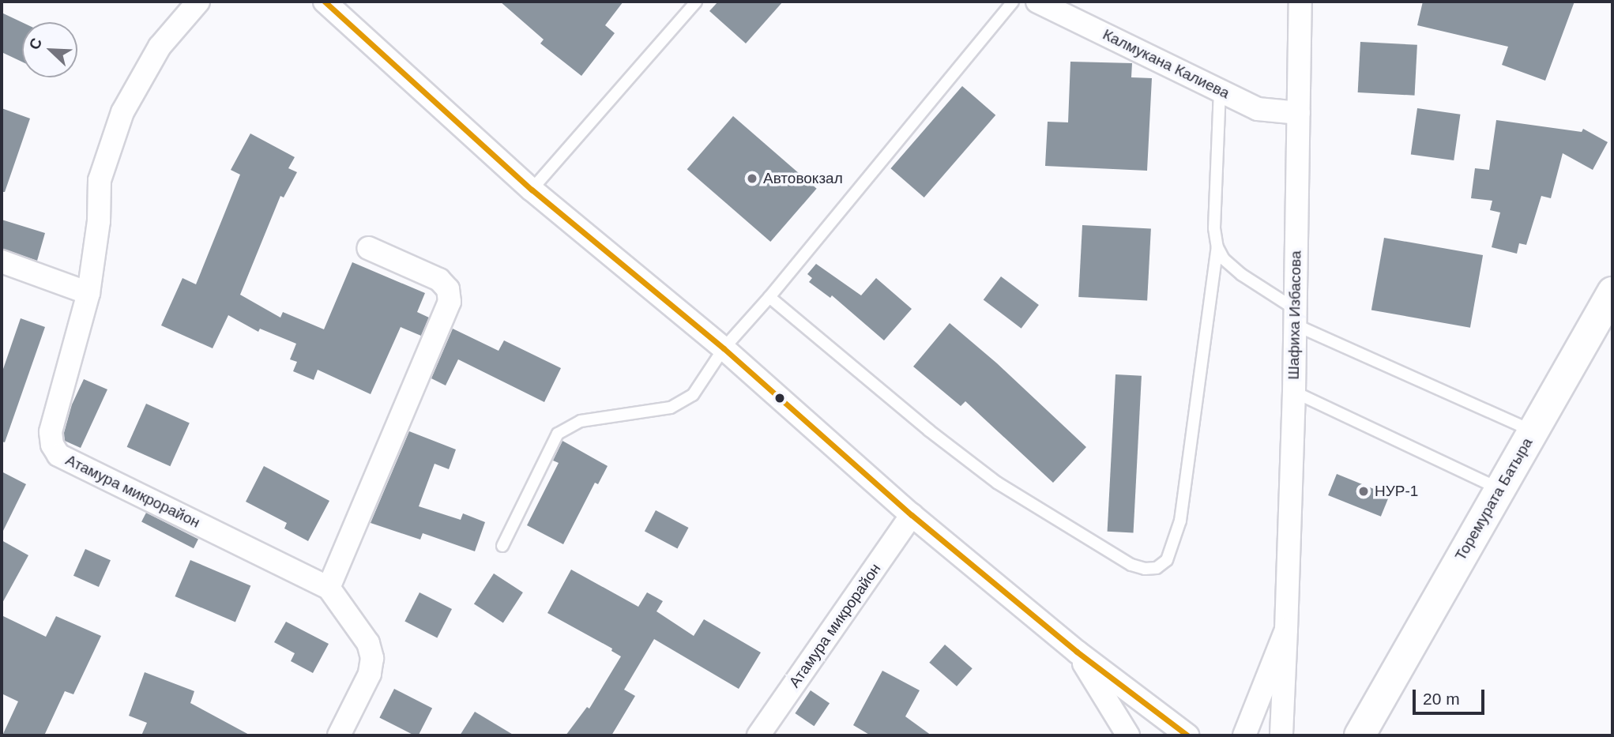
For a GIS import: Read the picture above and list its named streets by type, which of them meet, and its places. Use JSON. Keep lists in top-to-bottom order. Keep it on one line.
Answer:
{"streets":{"street":["Калмукана Калиева","Шафиха Избасова","Атамура микрорайон","Торемурата Батыра"]},"crossings":[["Калмукана Калиева","Шафиха Избасова"]],"places":["Автовокзал","НУР-1"],"scale_bar":"20 m","north":"top left"}
